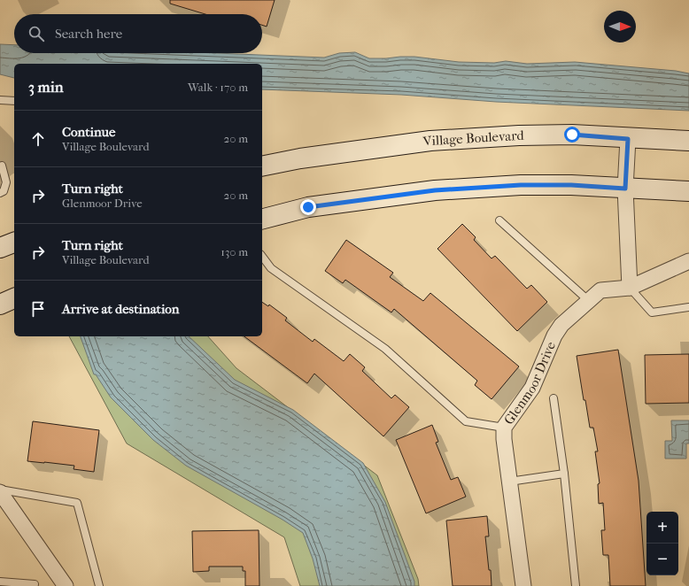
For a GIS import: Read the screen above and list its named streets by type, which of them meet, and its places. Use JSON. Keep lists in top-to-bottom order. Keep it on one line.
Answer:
{"streets":{"street":["Village Boulevard","Glenmoor Drive"]},"north":"right","page":{"search":"Search here","heading":["3 min","Walk · 170 m"],"list":[["Continue","Village Boulevard","20 m"],["Turn right","Glenmoor Drive","20 m"],["Turn right","Village Boulevard","130 m"],"Arrive at destination"],"map_buttons":["+","−"]}}
